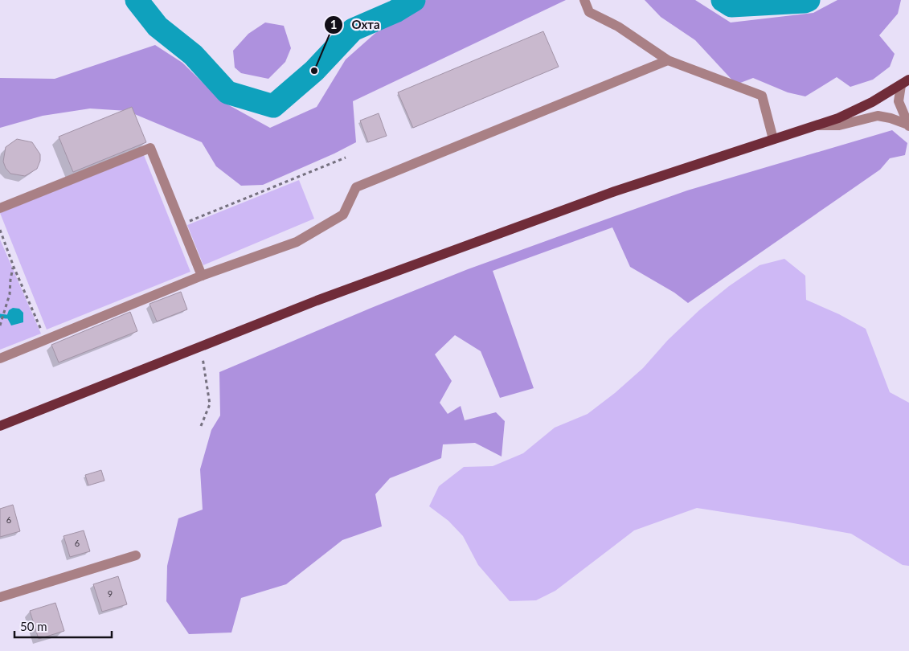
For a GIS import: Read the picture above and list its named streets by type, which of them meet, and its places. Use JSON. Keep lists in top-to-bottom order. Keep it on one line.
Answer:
{"places":["Охта"],"house_numbers":["6","6","9"],"scale_bar":"50 m"}
